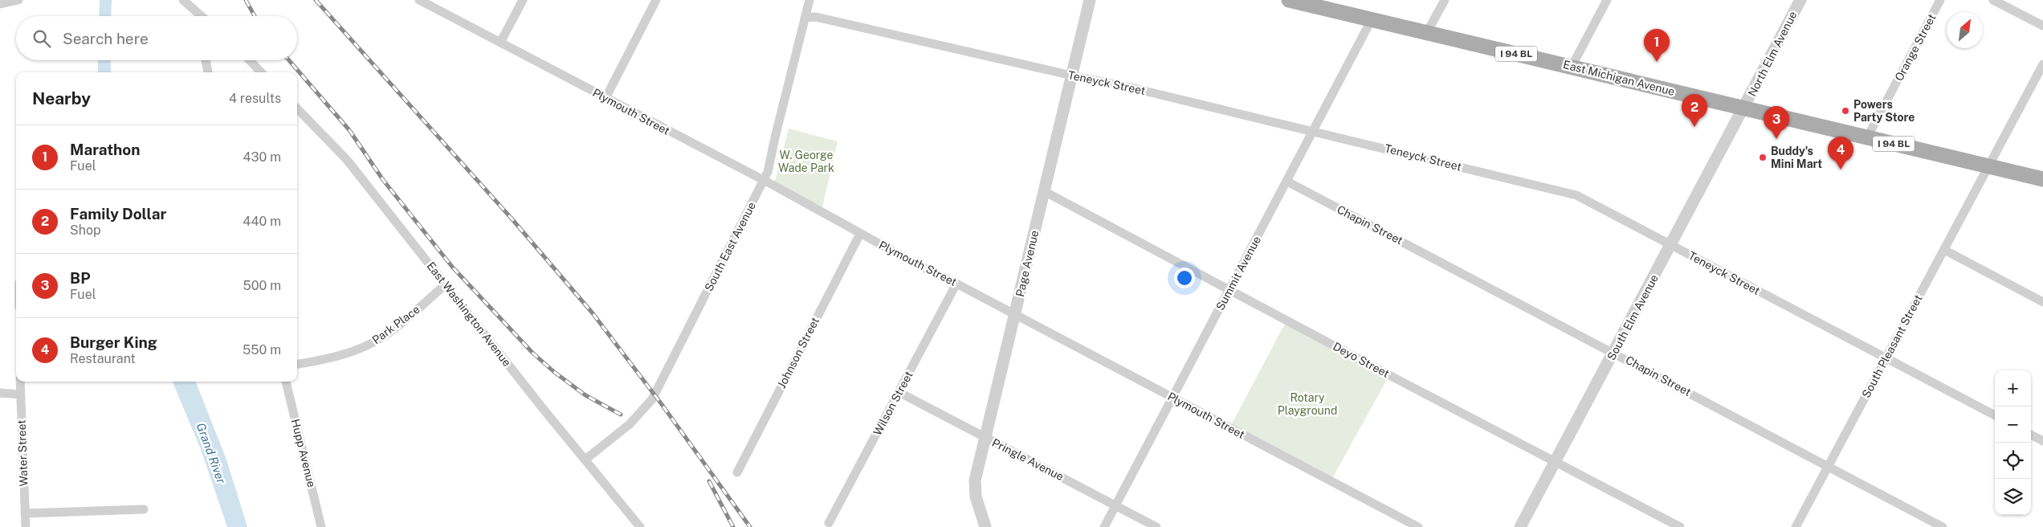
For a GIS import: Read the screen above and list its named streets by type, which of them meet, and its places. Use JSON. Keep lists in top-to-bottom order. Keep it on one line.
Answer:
{"streets":{"main road":["I 94 BL","East Michigan Avenue"],"street":["Orange Street","North Elm Avenue","Teneyck Street","Plymouth Street","Chapin Street","South East Avenue","Page Avenue","Summit Avenue","East Washington Avenue","South Elm Avenue","Park Place","South Pleasant Street","Johnson Street","Deyo Street","Wilson Street","Water Street","Hupp Avenue","Pringle Avenue"]},"crossings":[["Orange Street","East Michigan Avenue"],["North Elm Avenue","East Michigan Avenue"],["North Elm Avenue","South Elm Avenue"],["East Michigan Avenue","Summit Avenue"],["East Michigan Avenue","South Elm Avenue"],["East Michigan Avenue","South Pleasant Street"],["Teneyck Street","South East Avenue"],["Teneyck Street","Page Avenue"],["Teneyck Street","Summit Avenue"],["Teneyck Street","South Elm Avenue"],["Teneyck Street","South Pleasant Street"],["Plymouth Street","South East Avenue"],["Plymouth Street","Page Avenue"],["Plymouth Street","Summit Avenue"],["Plymouth Street","Johnson Street"],["Plymouth Street","Wilson Street"],["Chapin Street","Summit Avenue"],["Chapin Street","South Elm Avenue"],["Chapin Street","South Pleasant Street"],["South East Avenue","East Washington Avenue"],["Page Avenue","Deyo Street"],["Page Avenue","Pringle Avenue"],["Summit Avenue","Deyo Street"],["Summit Avenue","Pringle Avenue"],["East Washington Avenue","Park Place"],["South Elm Avenue","Deyo Street"],["Wilson Street","Pringle Avenue"]],"water":["Grand River"],"parks":["W. George Wade Park","Rotary Playground"],"places":["Powers Party Store","Buddy's Mini Mart"],"north":"top right","page":{"search":"Search here","pins":["1","2","3","4"],"heading":["Nearby","4 results"],"list":[{"mark":"1","name":"Marathon","note":"Fuel","value":"430 m"},{"mark":"2","name":"Family Dollar","note":"Shop","value":"440 m"},{"mark":"3","name":"BP","note":"Fuel","value":"500 m"},{"mark":"4","name":"Burger King","note":"Restaurant","value":"550 m"}],"map_buttons":["+","−"]}}
